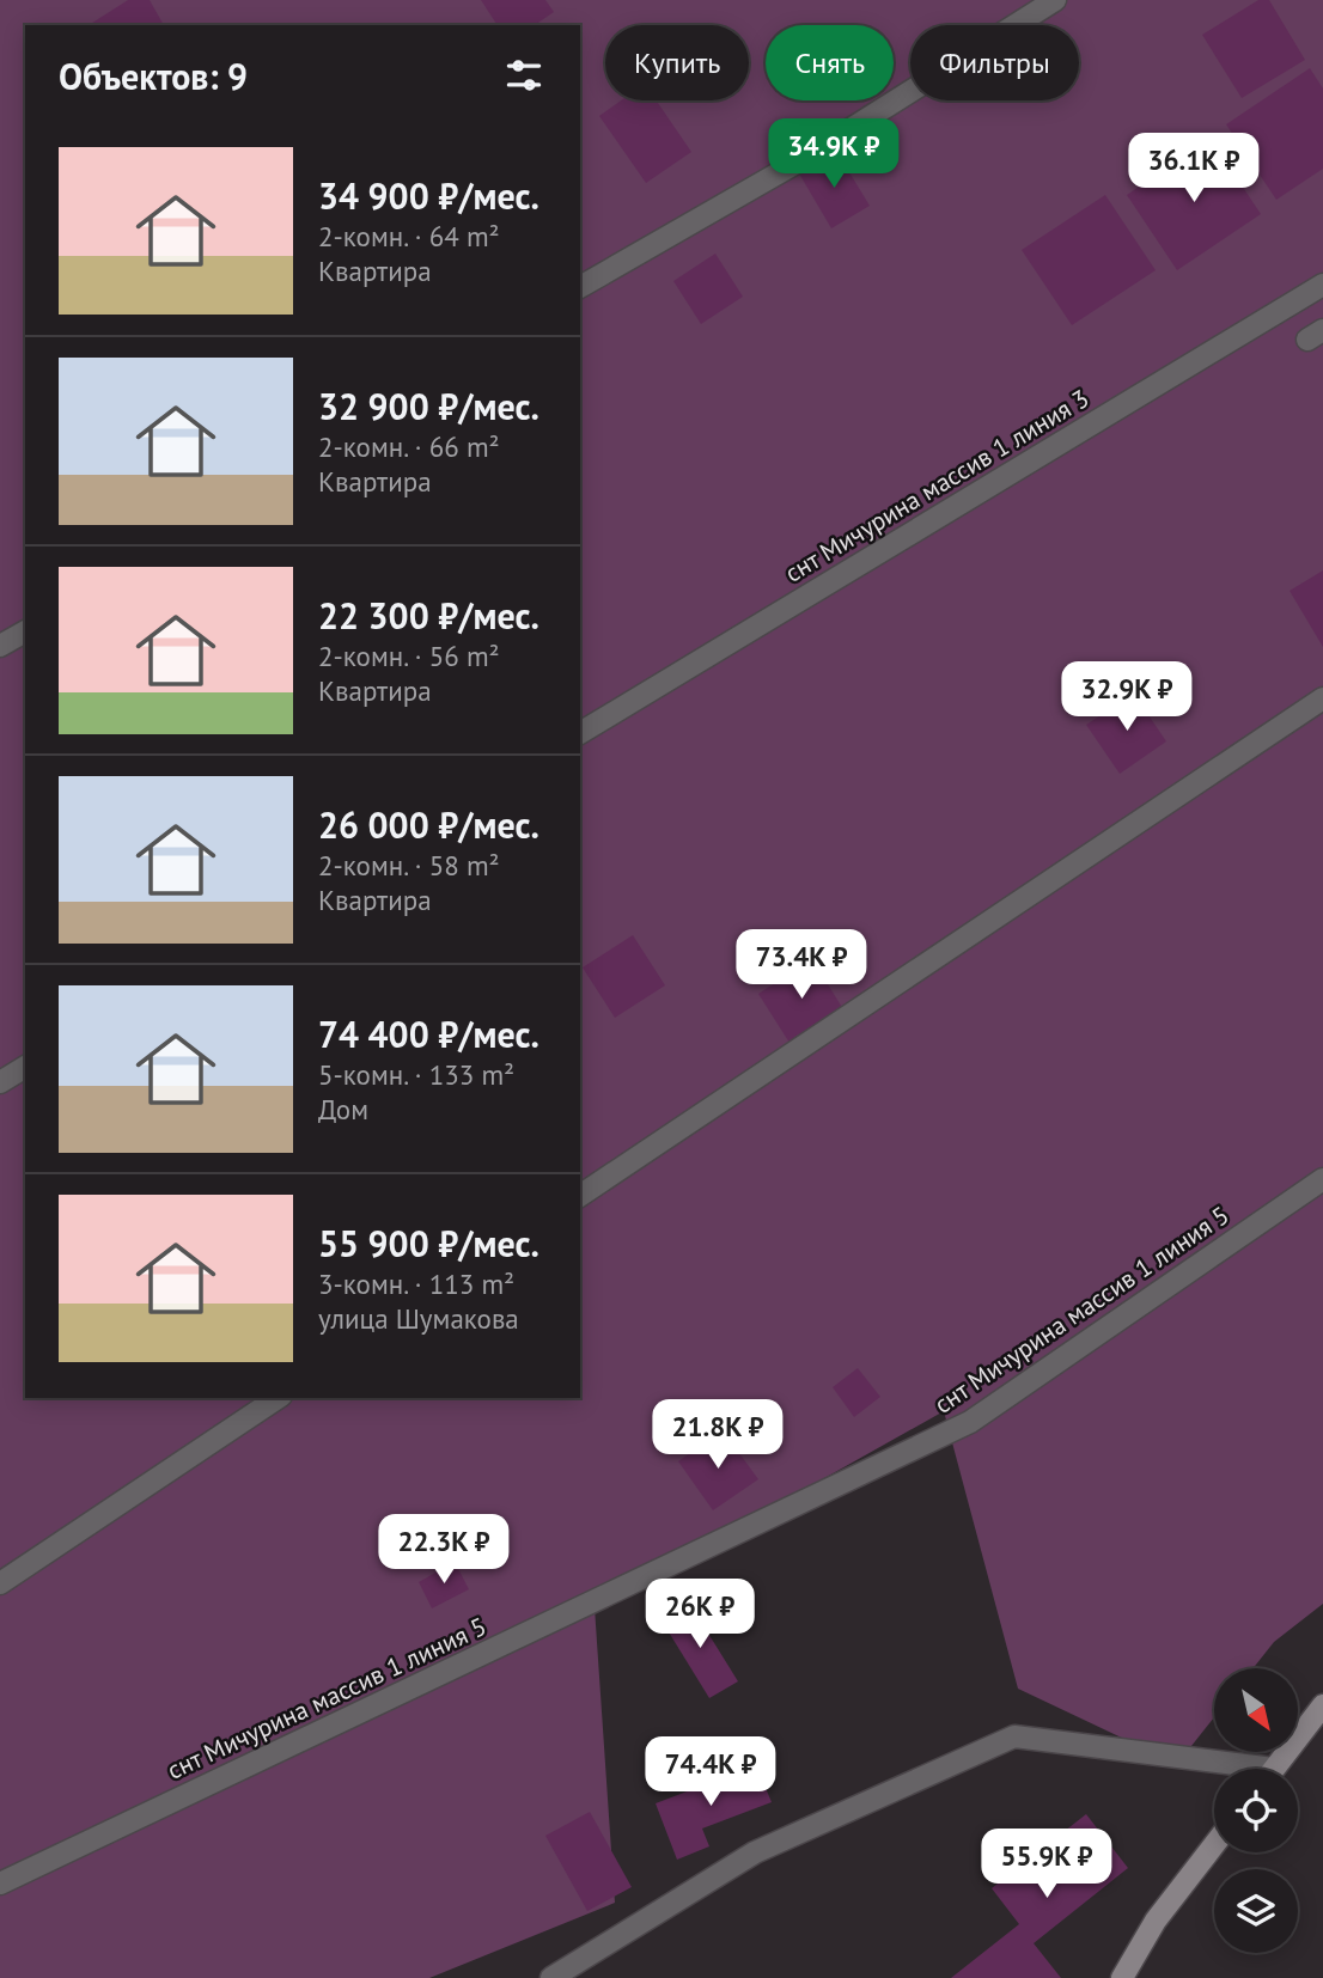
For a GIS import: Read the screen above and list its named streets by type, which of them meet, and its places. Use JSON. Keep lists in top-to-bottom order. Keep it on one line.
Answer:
{"streets":{"street":["снт Мичурина массив 1 линия 3","снт Мичурина массив 1 линия 5"]},"north":"bottom right","page":{"chip":["Купить","Снять","Фильтры"],"heading":"Объектов: 9","price":["34.9K ₽","36.1K ₽","32.9K ₽","73.4K ₽","21.8K ₽","22.3K ₽","26K ₽","74.4K ₽","55.9K ₽"],"list":[{"name":"34 900 ₽/мес.","note":"2-комн. · 64 m² · Квартира"},{"name":"32 900 ₽/мес.","note":"2-комн. · 66 m² · Квартира"},{"name":"22 300 ₽/мес.","note":"2-комн. · 56 m² · Квартира"},{"name":"26 000 ₽/мес.","note":"2-комн. · 58 m² · Квартира"},{"name":"74 400 ₽/мес.","note":"5-комн. · 133 m² · Дом"},{"name":"55 900 ₽/мес.","note":"3-комн. · 113 m² · улица Шумакова"}]}}
